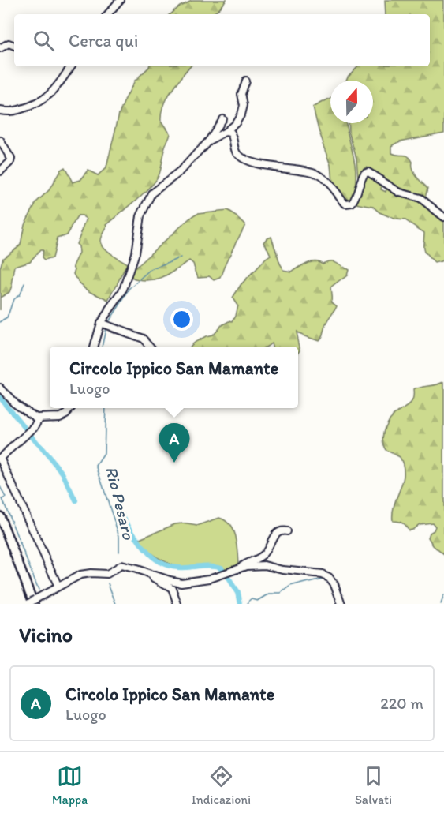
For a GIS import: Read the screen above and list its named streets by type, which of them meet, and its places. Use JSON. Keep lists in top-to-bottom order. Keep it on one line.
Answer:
{"water":["Rio Pesaro"],"north":"top","page":{"search":"Cerca qui","popup":["Circolo Ippico San Mamante","Luogo"],"pins":"A","heading":"Vicino","list":[{"mark":"A","name":"Circolo Ippico San Mamante","note":"Luogo","value":"220 m"}],"nav":["Mappa","Indicazioni","Salvati"]}}
